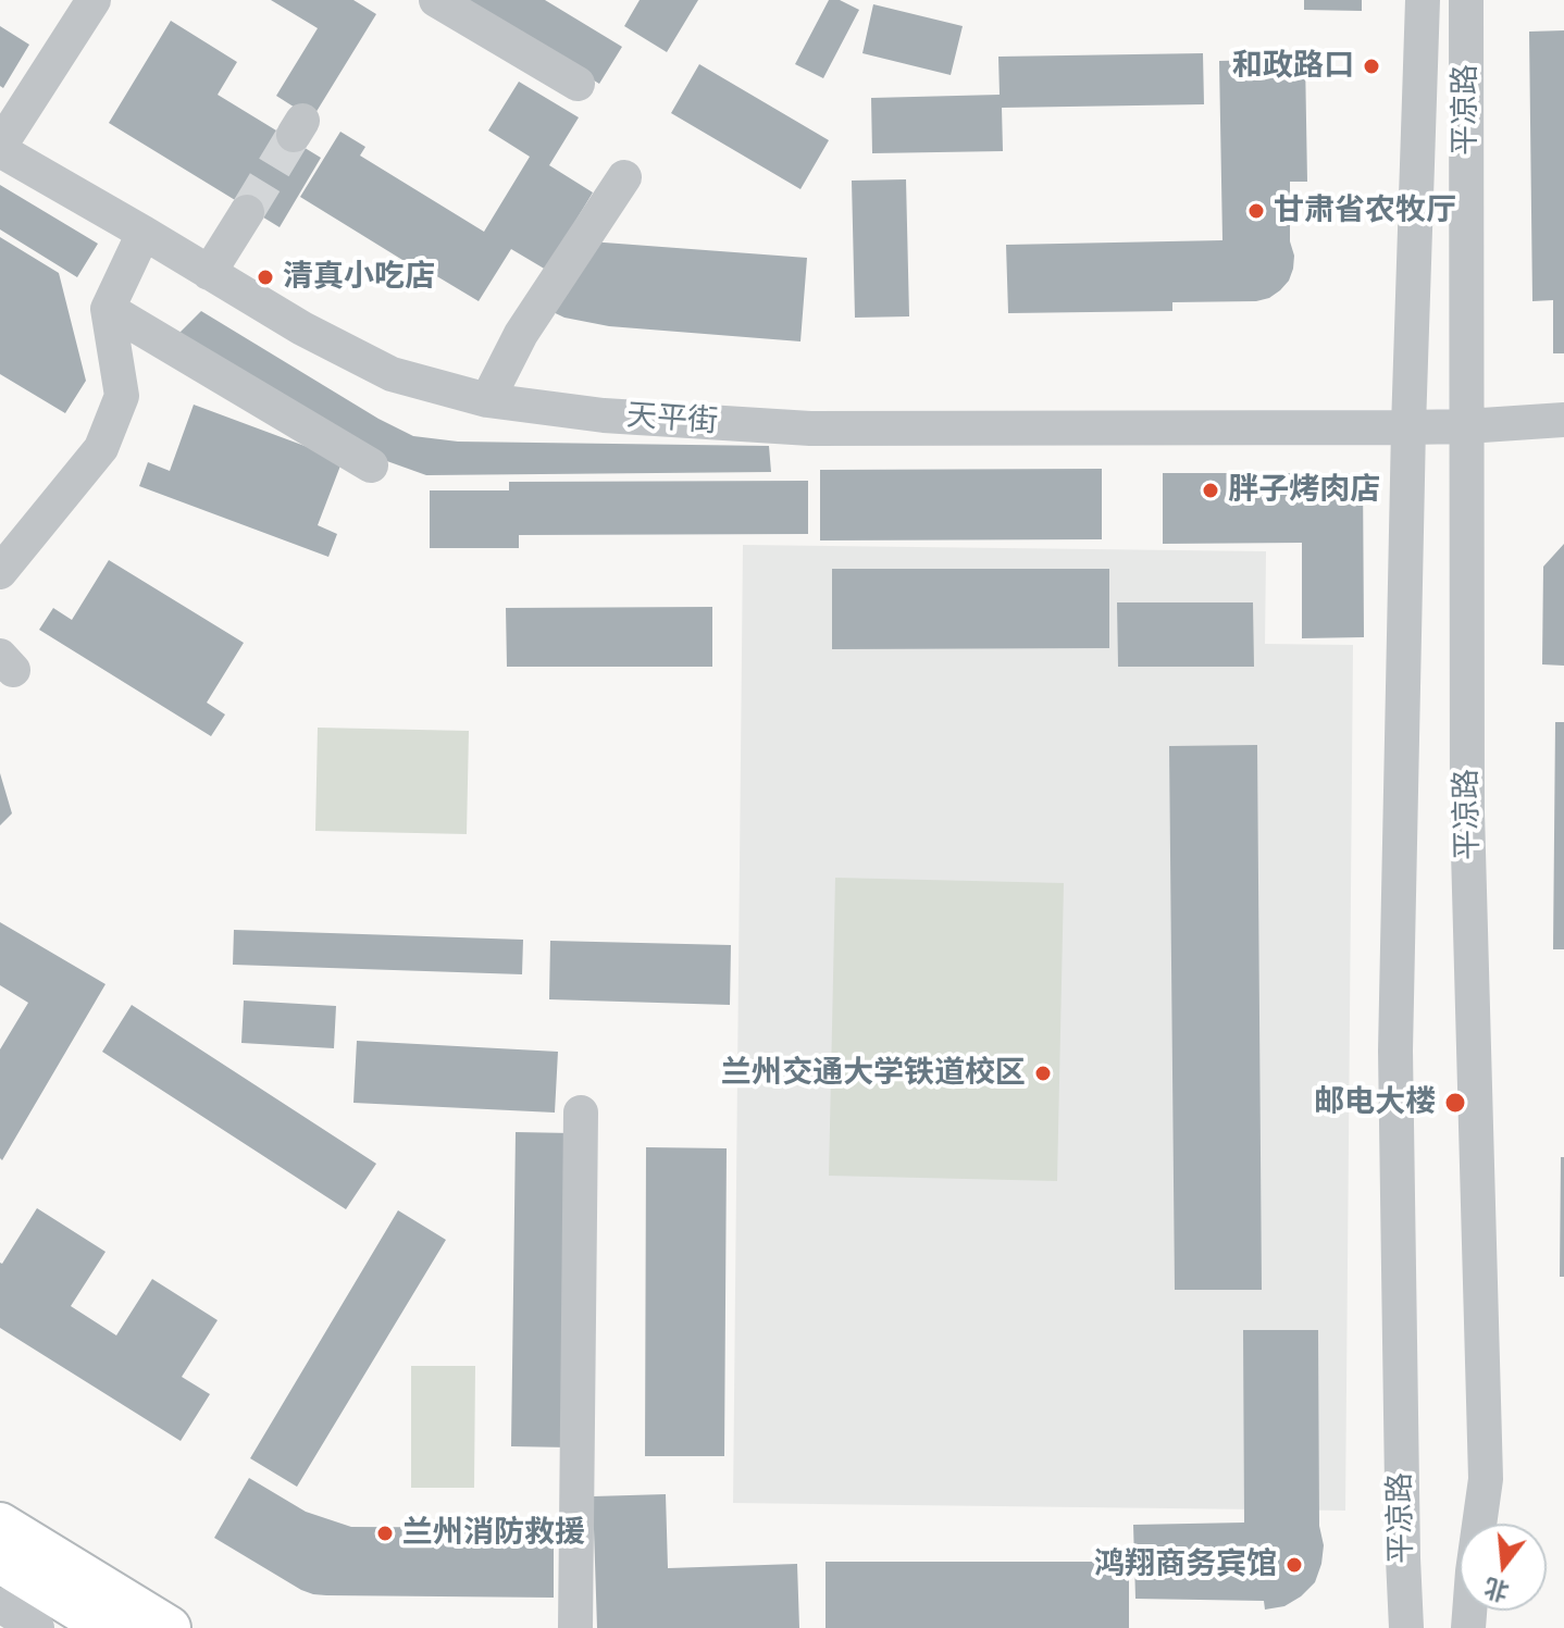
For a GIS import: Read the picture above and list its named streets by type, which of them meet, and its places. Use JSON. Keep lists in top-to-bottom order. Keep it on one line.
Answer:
{"streets":{"street":["平凉路","天平街"]},"crossings":[["平凉路","天平街"]],"places":["和政路口","甘肃省农牧厅","清真小吃店","胖子烤肉店","兰州交通大学铁道校区","邮电大楼","兰州消防救援","鸿翔商务宾馆"],"north":"bottom"}
